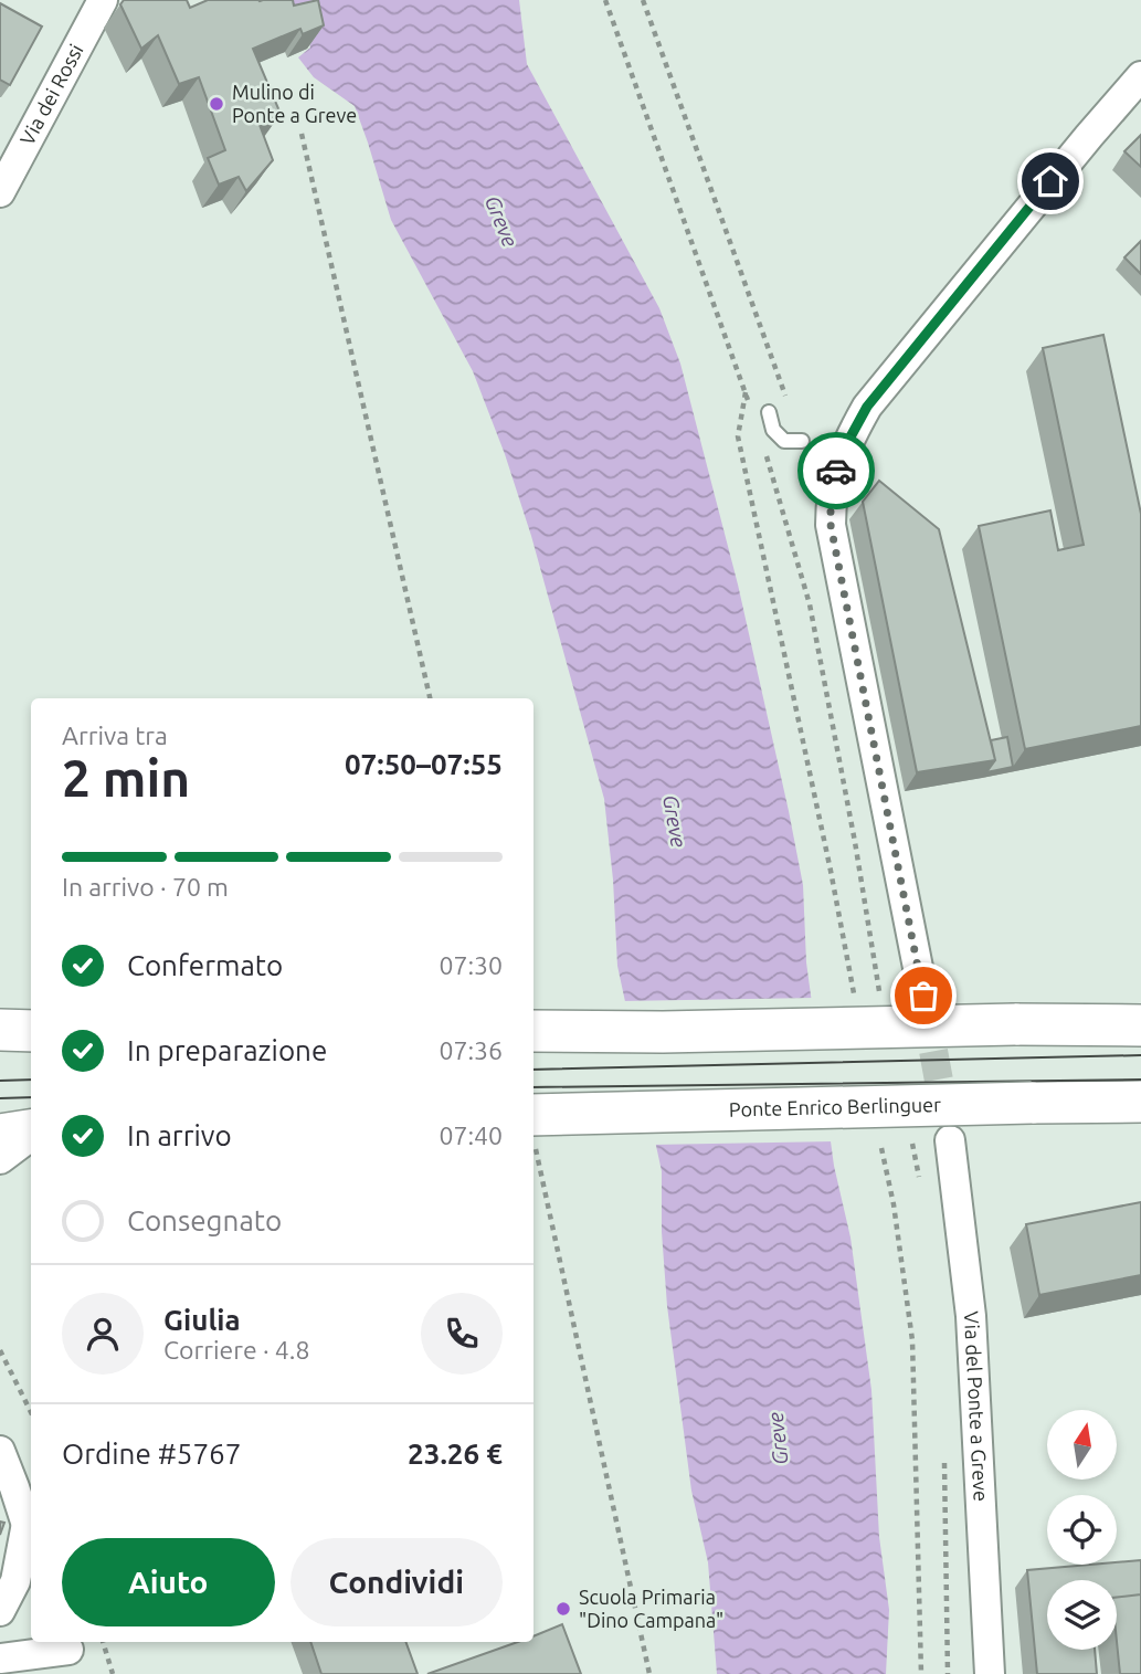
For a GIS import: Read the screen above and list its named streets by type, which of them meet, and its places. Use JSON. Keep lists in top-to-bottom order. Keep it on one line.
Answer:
{"streets":{"main road":["Ponte Enrico Berlinguer"],"street":["Via dei Rossi","Via del Ponte a Greve"]},"water":["Greve"],"places":["Mulino di Ponte a Greve","Scuola Primaria \"Dino Campana\""],"north":"top","page":{"heading":["2 min","Arriva tra","07:50–07:55"],"panel":["Giulia","Corriere · 4.8","Ordine #5767","23.26 €"],"bar":"In arrivo · 70 m","list":[["Confermato","07:30"],["In preparazione","07:36"],["In arrivo","07:40"],"Consegnato"],"buttons":["Aiuto","Condividi"]}}
